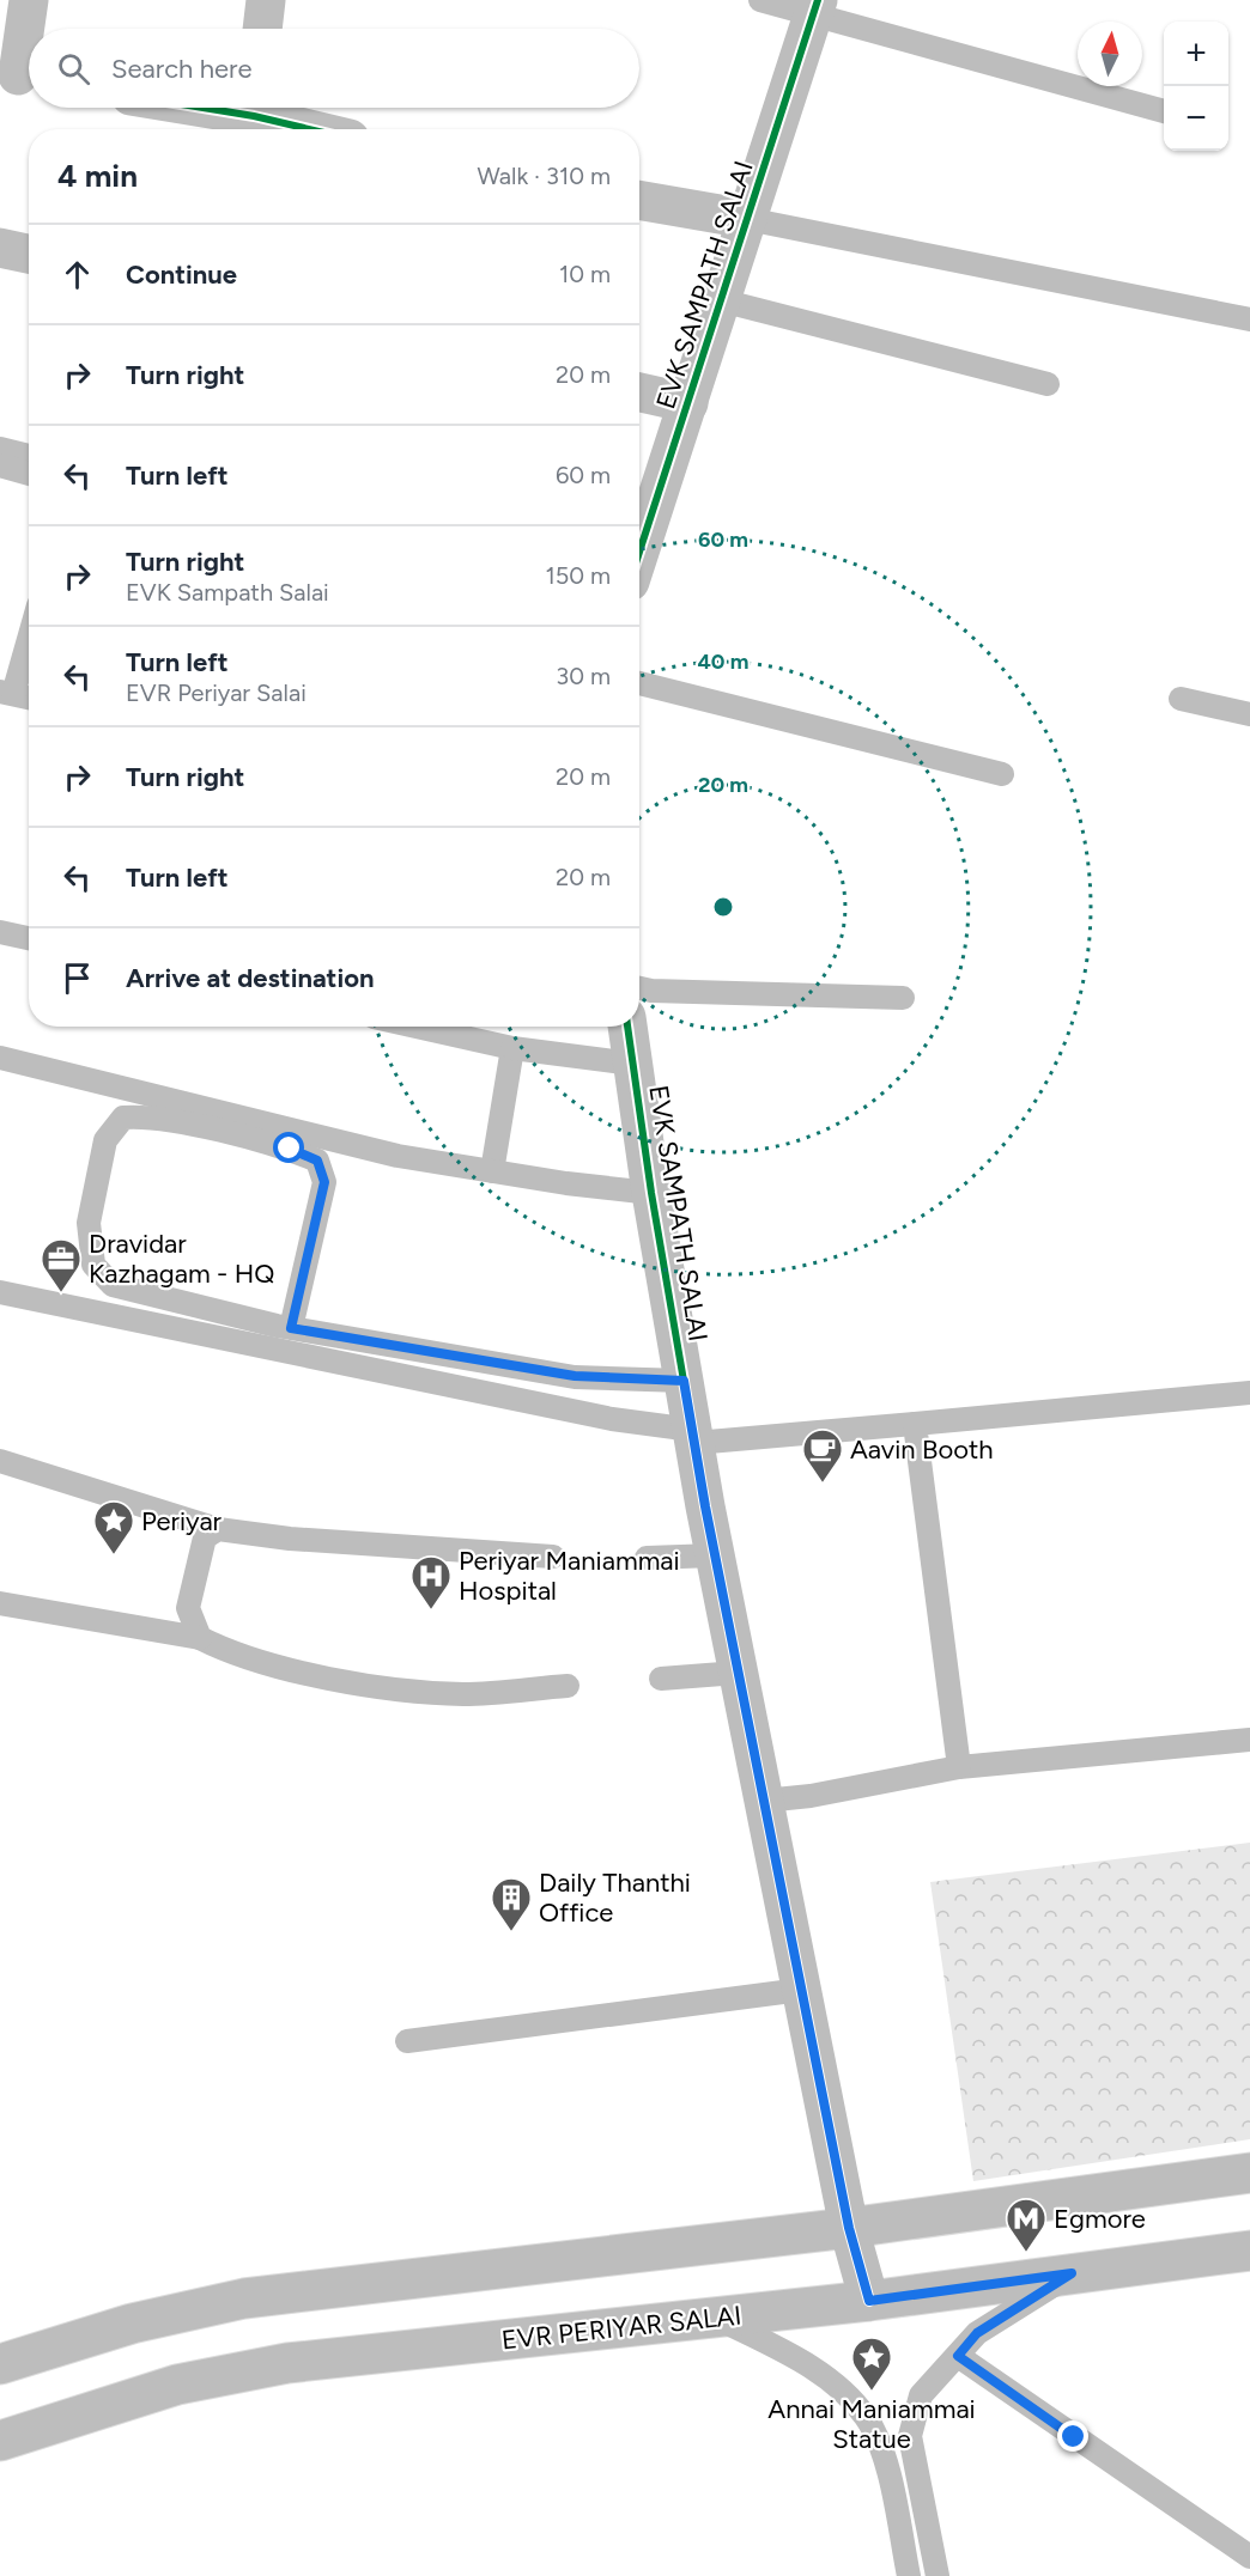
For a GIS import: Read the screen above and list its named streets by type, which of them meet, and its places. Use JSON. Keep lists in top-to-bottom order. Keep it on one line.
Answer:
{"streets":{"main road":["EVK SAMPATH SALAI","EVR PERIYAR SALAI"]},"crossings":[["EVK SAMPATH SALAI","EVR PERIYAR SALAI"]],"places":{"office":["Dravidar Kazhagam - HQ"],"cafe":["Aavin Booth"],"place":["Periyar","Annai Maniammai Statue"],"hospital":["Periyar Maniammai Hospital"],"building":["Daily Thanthi Office"],"metro station":["Egmore"]},"north":"top","page":{"map_buttons":["+","−"],"search":"Search here","heading":["4 min","Walk · 310 m"],"list":[["Continue","10 m"],["Turn right","20 m"],["Turn left","60 m"],["Turn right","EVK Sampath Salai","150 m"],["Turn left","EVR Periyar Salai","30 m"],["Turn right","20 m"],["Turn left","20 m"],"Arrive at destination"]},"rings":["60 m","40 m","20 m"]}
